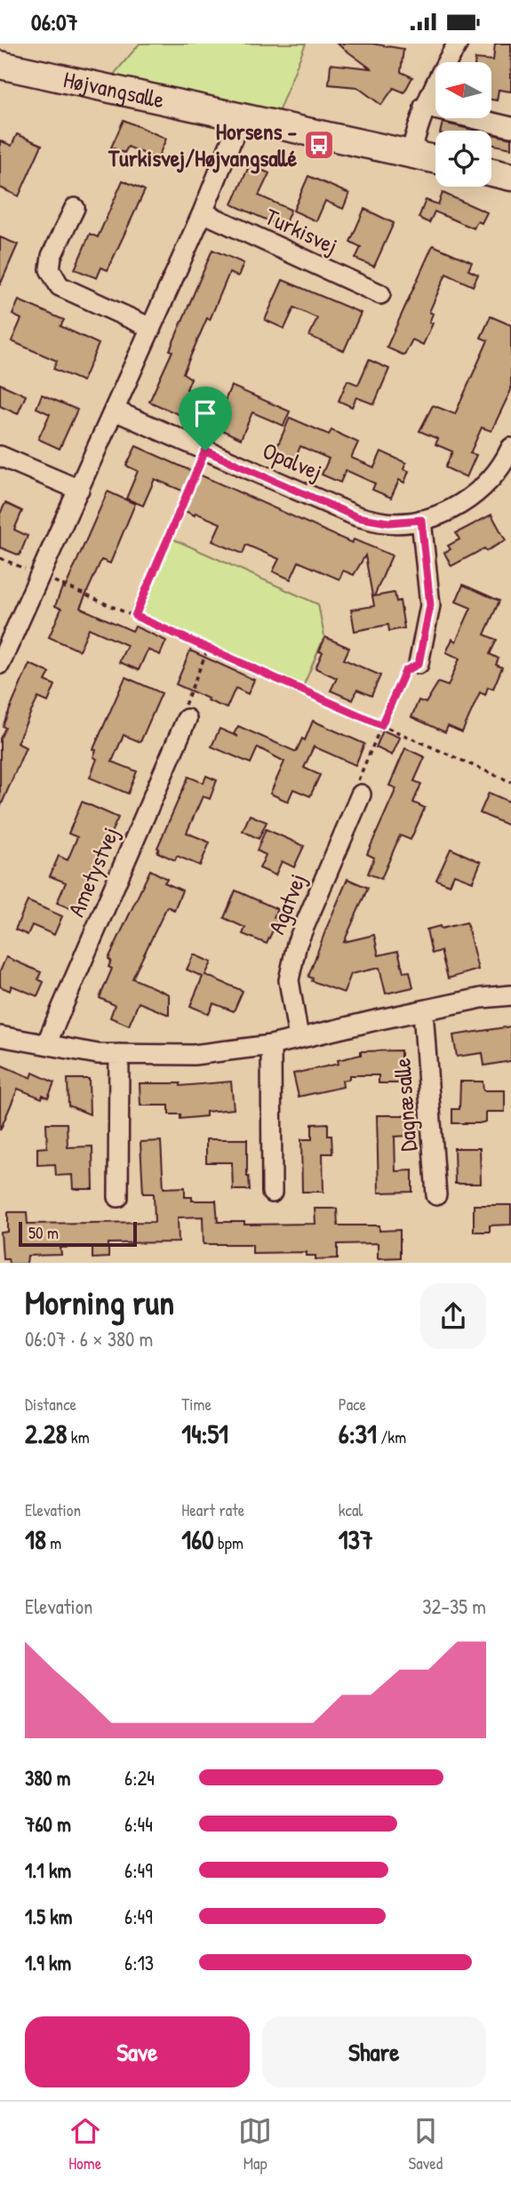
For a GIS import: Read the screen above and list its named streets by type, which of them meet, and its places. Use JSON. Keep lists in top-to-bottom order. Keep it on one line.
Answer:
{"streets":{"street":["Højvangsalle","Turkisvej","Opalvej","Ametystvej","Agatvej","Dagnæsalle"]},"places":{"bus stop":["Horsens - Turkisvej/Højvangsallé"]},"scale_bar":"50 m","north":"left","page":{"status":"06:07","scale":"50 m","heading":["Morning run","06:07 · 6 × 380 m"],"stats":[["Distance","2.28 km"],["Time","14:51"],["Pace","6:31 /km"],["Elevation","18 m"],["Heart rate","160 bpm"],["kcal","137"]],"chart":["Elevation","32–35 m"],"list":[{"name":"380 m","note":"6:24"},{"name":"760 m","note":"6:44"},{"name":"1.1 km","note":"6:49"},{"name":"1.5 km","note":"6:49"},{"name":"1.9 km","note":"6:13"}],"buttons":["Save","Share"],"tabs":["Home","Map","Saved"]}}
